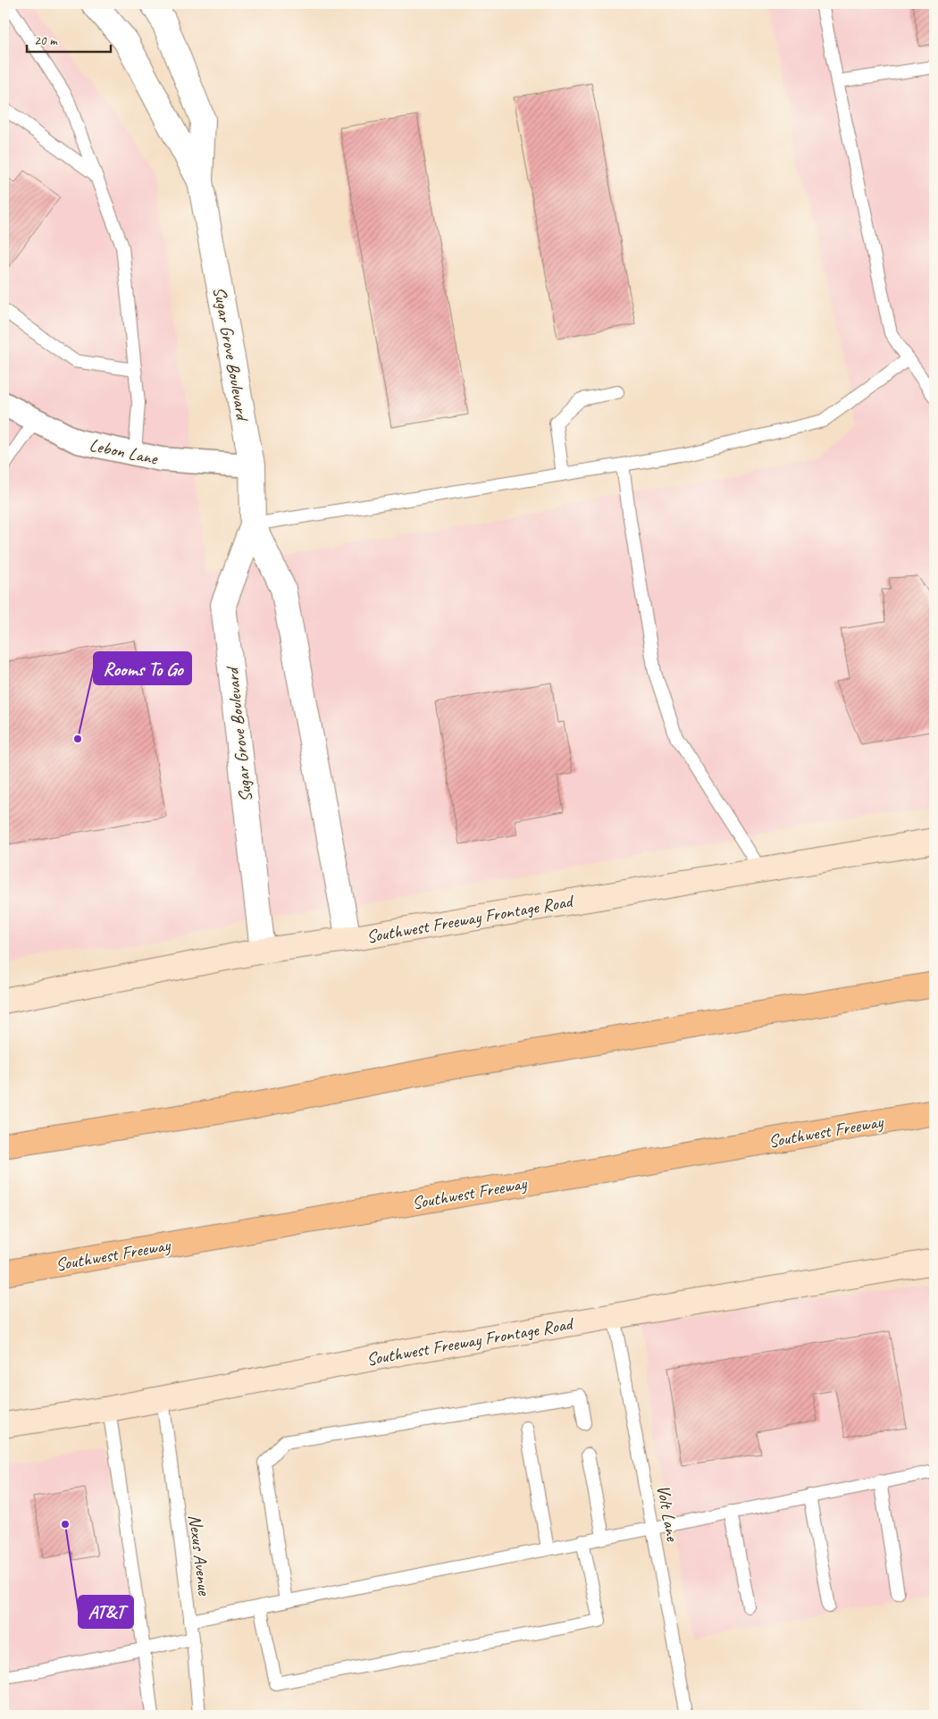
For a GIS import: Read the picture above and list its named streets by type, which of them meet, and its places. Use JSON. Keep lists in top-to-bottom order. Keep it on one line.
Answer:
{"streets":{"highway":["Southwest Freeway"],"main road":["Southwest Freeway Frontage Road"],"street":["Sugar Grove Boulevard","Lebon Lane"],"lane":["Volt Lane","Nexus Avenue"]},"crossings":[["Sugar Grove Boulevard","Lebon Lane"],["Sugar Grove Boulevard","Southwest Freeway Frontage Road"],["Southwest Freeway Frontage Road","Volt Lane"],["Southwest Freeway Frontage Road","Nexus Avenue"]],"places":["Rooms To Go","AT&T"],"scale_bar":"20 m"}
